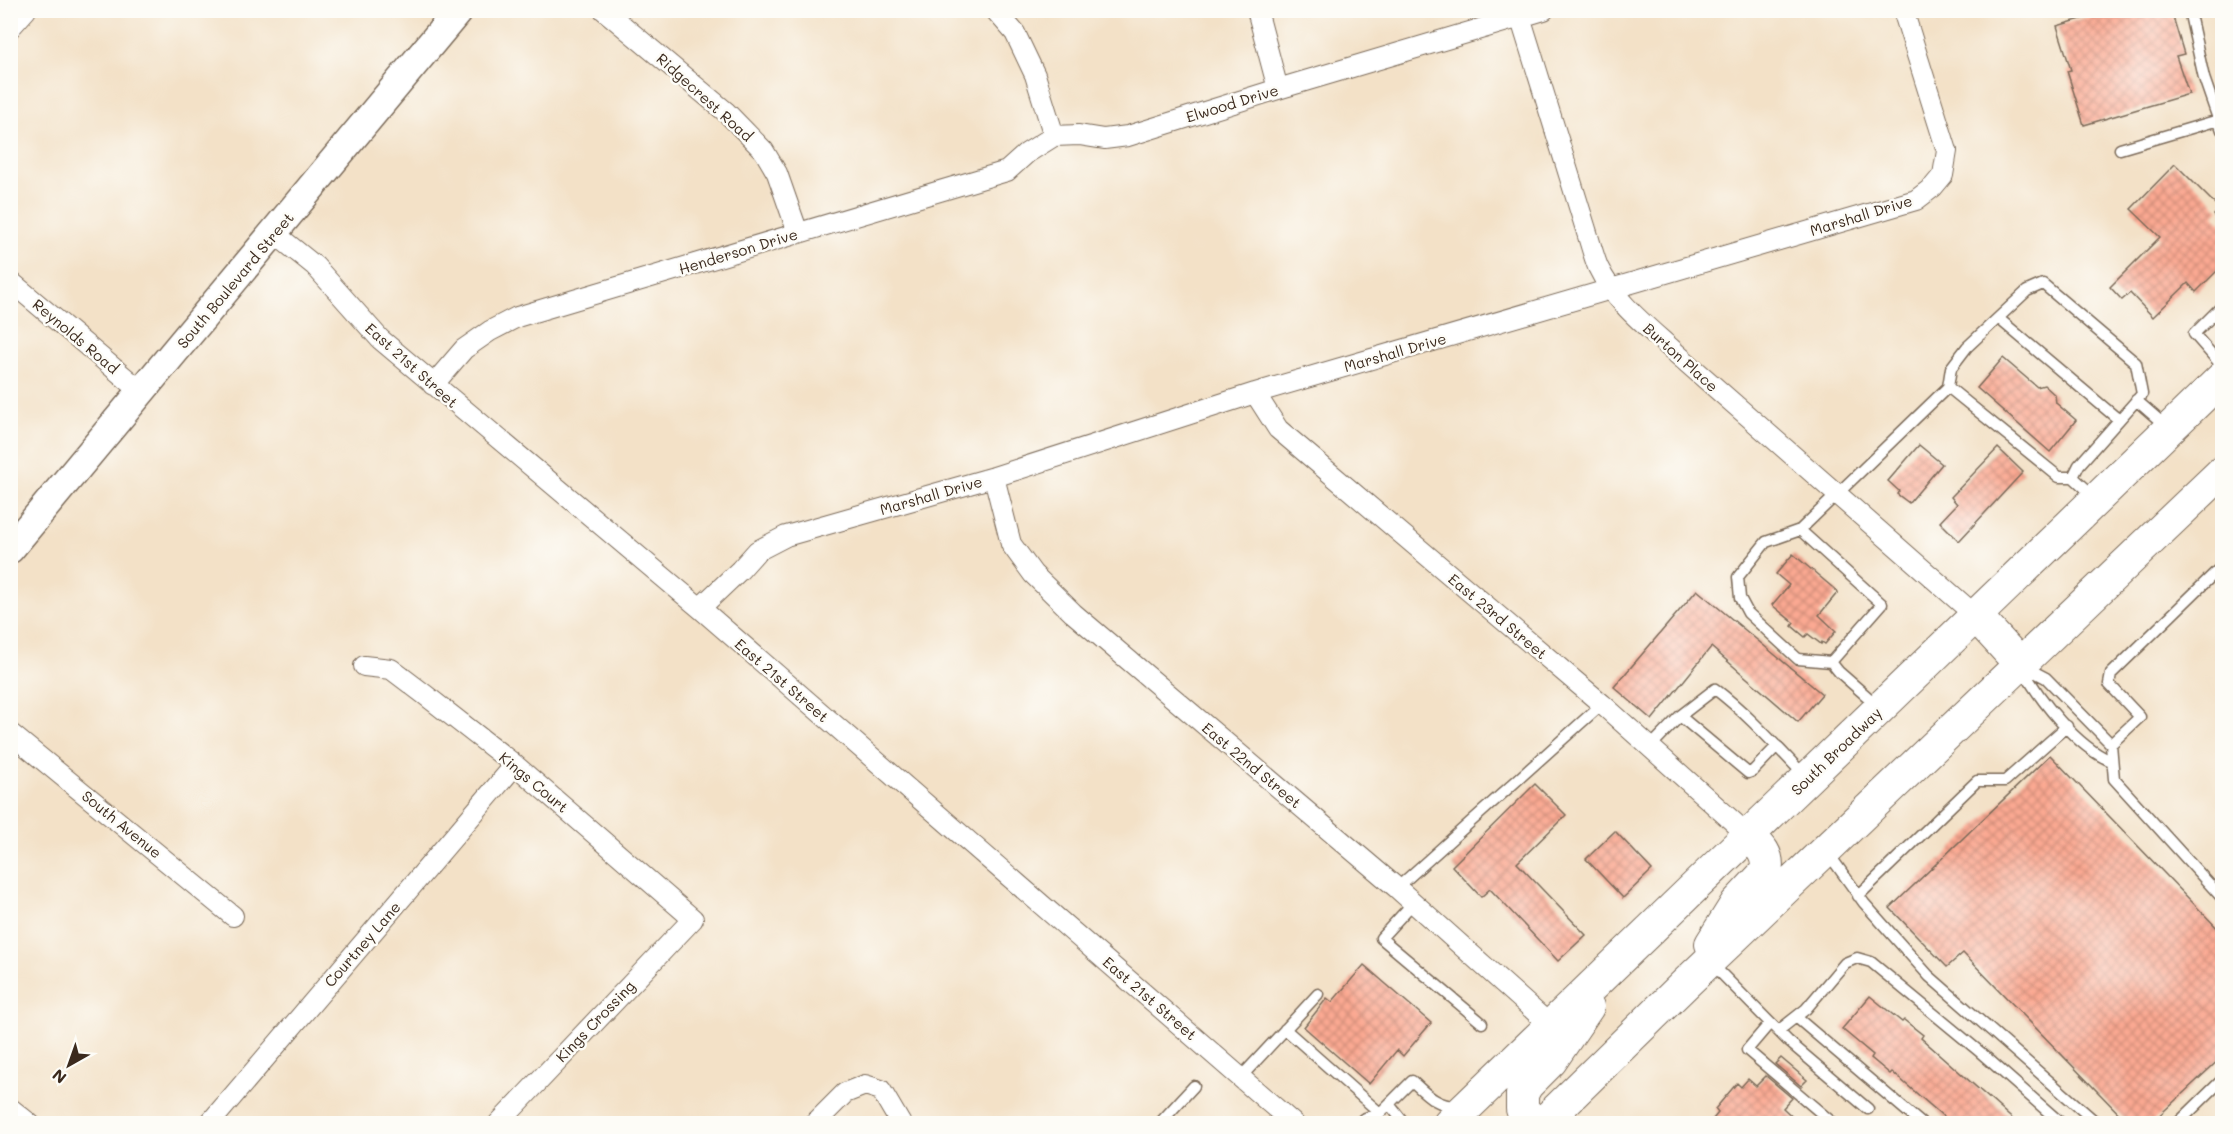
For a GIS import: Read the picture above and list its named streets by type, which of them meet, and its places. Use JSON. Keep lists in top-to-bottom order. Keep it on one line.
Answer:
{"streets":{"main road":["South Boulevard Street","South Broadway"],"street":["Ridgecrest Road","Elwood Drive","Marshall Drive","Henderson Drive","Reynolds Road","Burton Place","East 21st Street","East 23rd Street","East 22nd Street","Kings Court","South Avenue","Courtney Lane","Kings Crossing"]},"crossings":[["Ridgecrest Road","Henderson Drive"],["Elwood Drive","Henderson Drive"],["Elwood Drive","Burton Place"],["Marshall Drive","Burton Place"],["Marshall Drive","East 21st Street"],["Marshall Drive","East 23rd Street"],["Marshall Drive","East 22nd Street"],["Henderson Drive","East 21st Street"],["South Boulevard Street","Reynolds Road"],["South Boulevard Street","East 21st Street"],["Burton Place","South Broadway"],["East 23rd Street","South Broadway"],["South Broadway","East 22nd Street"],["Kings Court","Courtney Lane"],["Kings Court","Kings Crossing"]],"north":"bottom left"}
